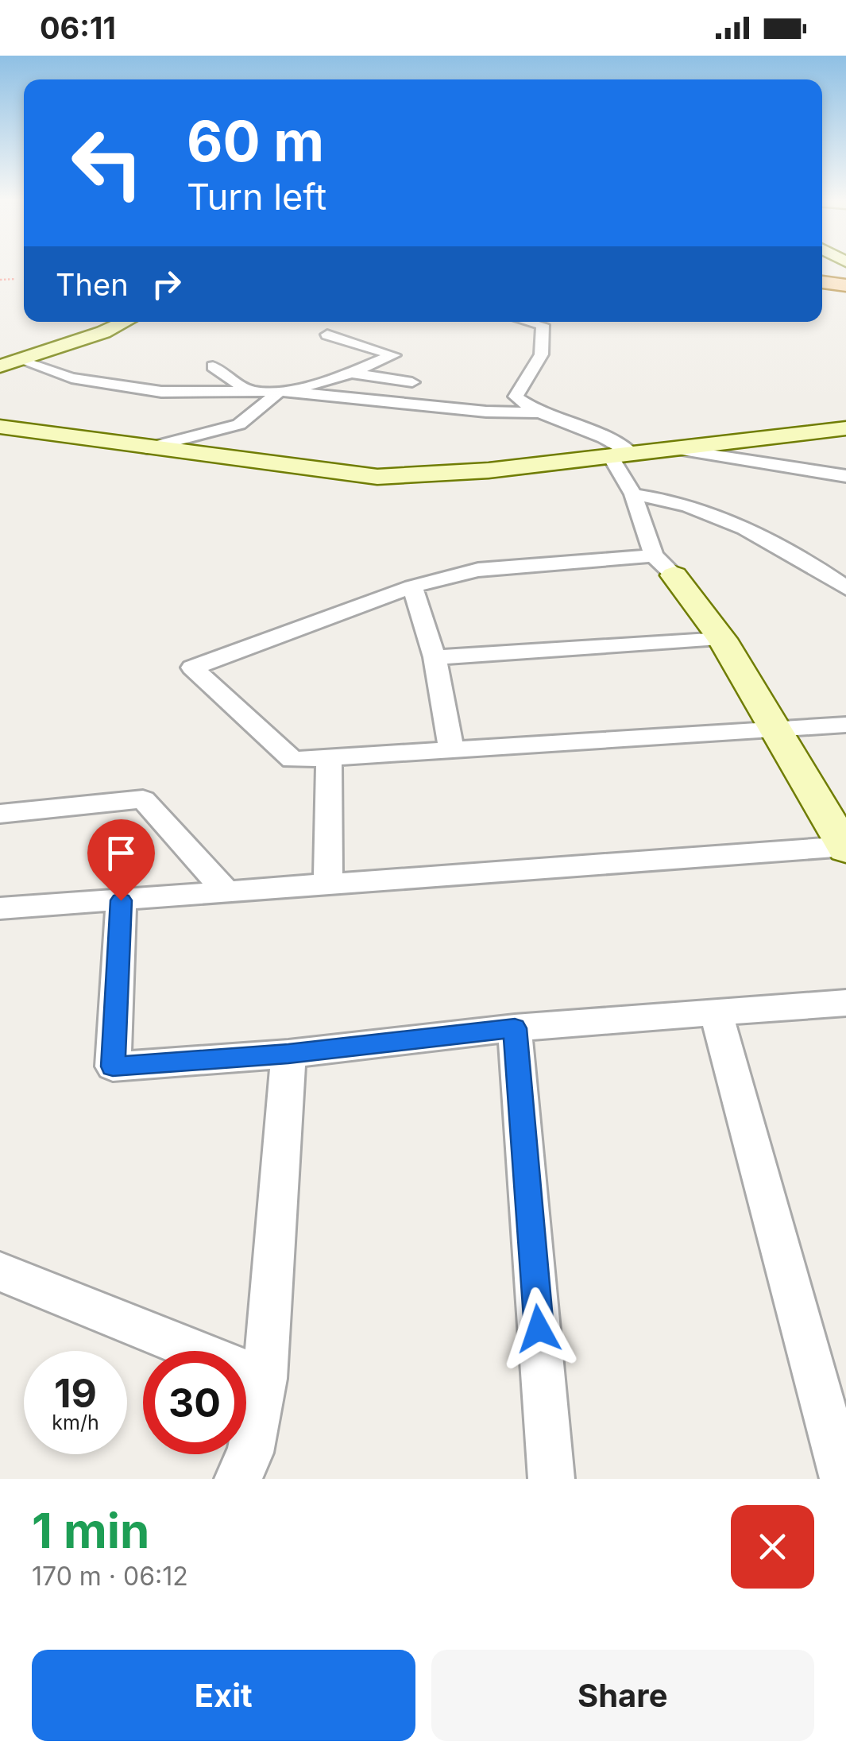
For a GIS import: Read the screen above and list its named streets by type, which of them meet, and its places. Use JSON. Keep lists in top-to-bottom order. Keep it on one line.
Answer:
{"page":{"status":"06:11","turn":["60 m","Turn left"],"then":"Then","speed":"19 km/h","limit":"30","heading":["1 min","170 m · 06:12"],"buttons":["Exit","Share"]}}
